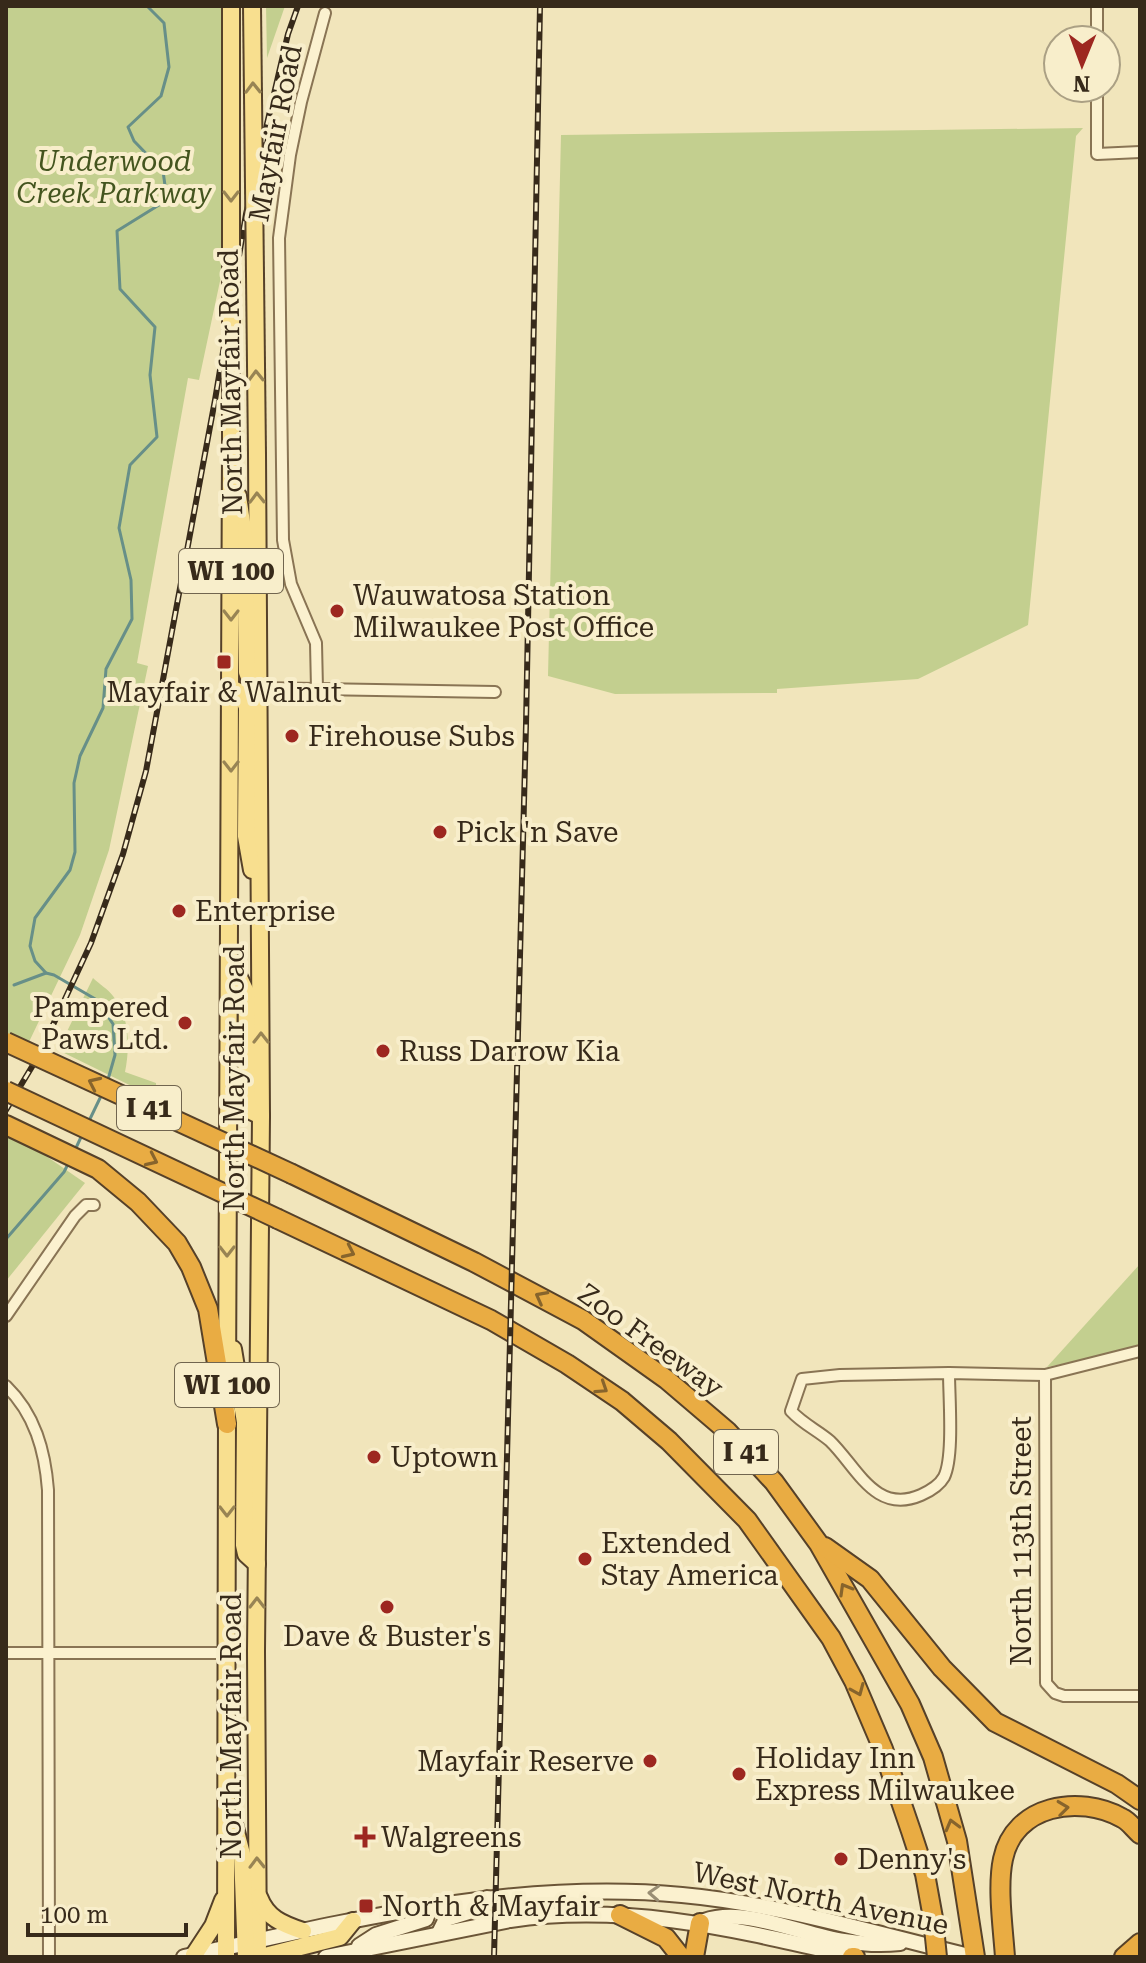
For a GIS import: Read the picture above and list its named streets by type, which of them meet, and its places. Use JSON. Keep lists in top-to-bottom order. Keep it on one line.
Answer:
{"streets":{"highway":["I 41","Zoo Freeway"],"main road":["North Mayfair Road","WI 100","West North Avenue"],"street":["Mayfair Road","North 113th Street"]},"crossings":[["North Mayfair Road","West North Avenue"],["Zoo Freeway","West North Avenue"]],"parks":["Underwood Creek Parkway"],"places":{"other":["Wauwatosa Station Milwaukee Post Office","Firehouse Subs","Pick 'n Save","Enterprise","Pampered Paws Ltd.","Russ Darrow Kia","Uptown","Extended Stay America","Dave & Buster's","Mayfair Reserve","Holiday Inn Express Milwaukee","Denny's"],"transit":["Mayfair & Walnut","North & Mayfair"],"health":["Walgreens"]},"scale_bar":"100 m","north":"bottom"}
